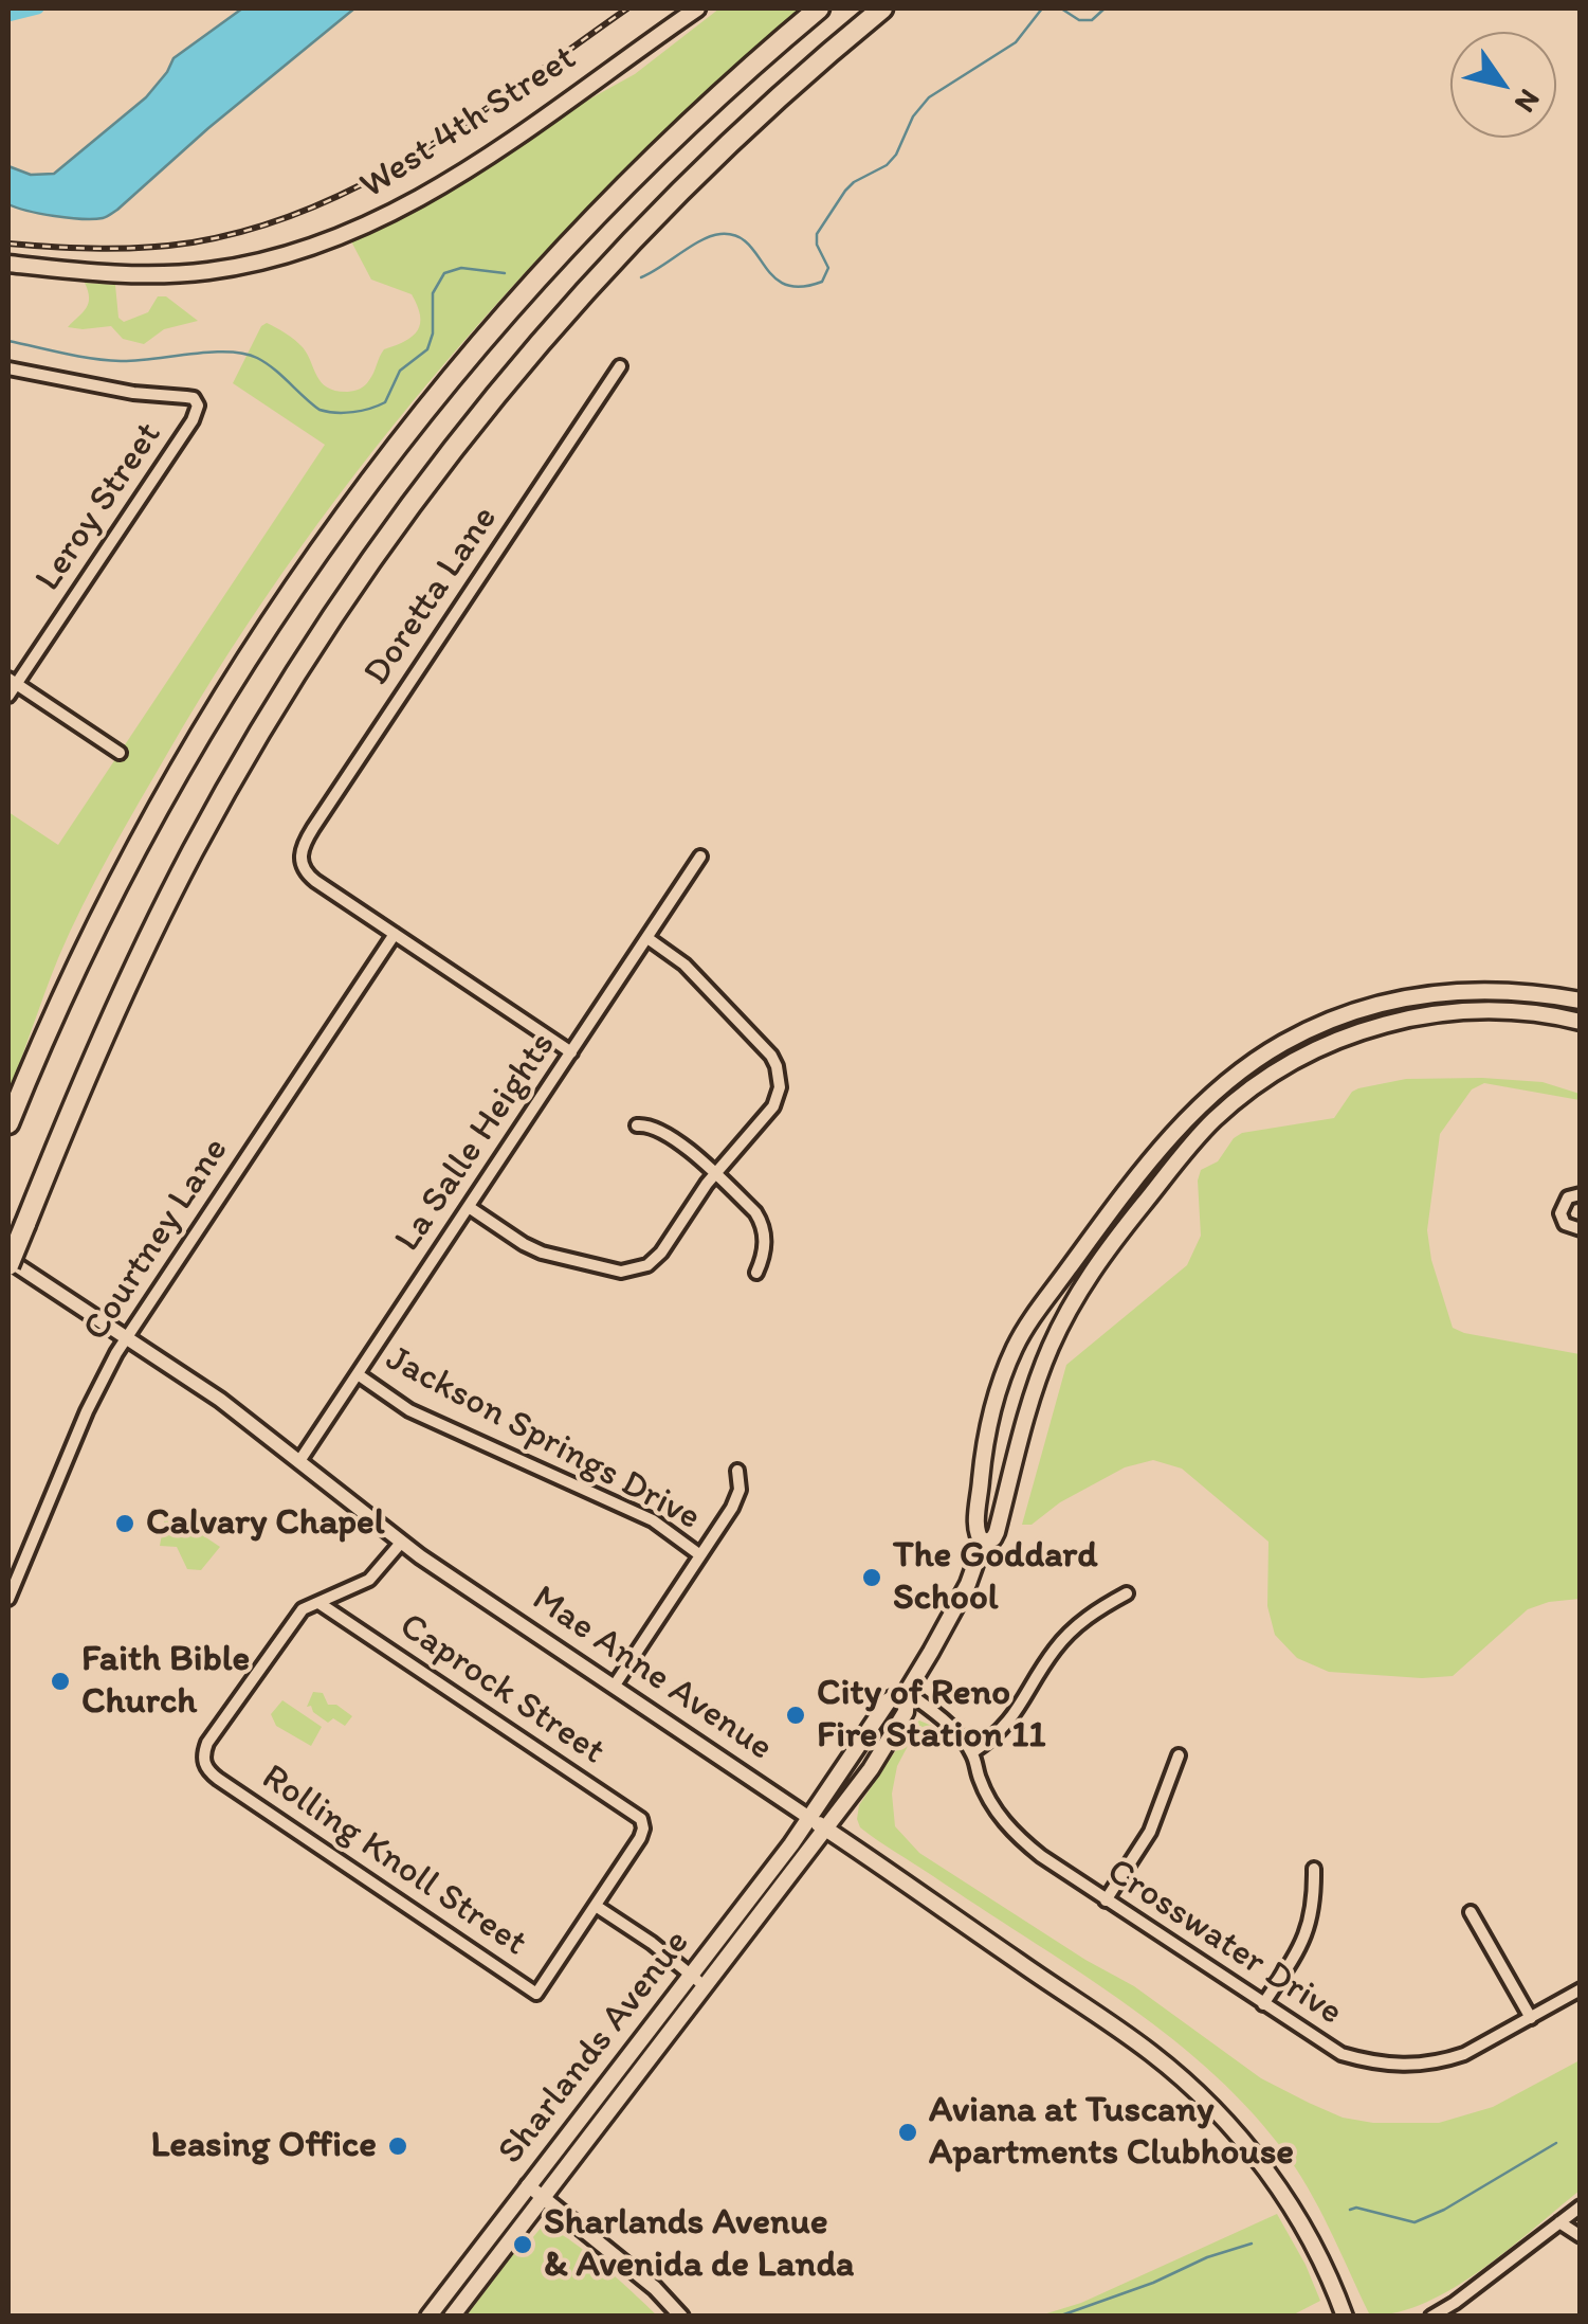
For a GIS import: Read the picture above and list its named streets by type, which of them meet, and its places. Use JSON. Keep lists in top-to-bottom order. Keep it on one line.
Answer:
{"streets":{"main road":["West 4th Street","Mae Anne Avenue","Sharlands Avenue"],"street":["Leroy Street","Doretta Lane","La Salle Heights","Courtney Lane","Jackson Springs Drive","Caprock Street","Rolling Knoll Street","Crosswater Drive"]},"crossings":[["Doretta Lane","Courtney Lane"],["La Salle Heights","Jackson Springs Drive"],["La Salle Heights","Mae Anne Avenue"],["Courtney Lane","Mae Anne Avenue"],["Mae Anne Avenue","Sharlands Avenue"],["Caprock Street","Rolling Knoll Street"],["Crosswater Drive","Sharlands Avenue"]],"places":["Calvary Chapel","The Goddard School","Faith Bible Church","City of Reno Fire Station 11","Aviana at Tuscany Apartments Clubhouse","Leasing Office","Sharlands Avenue & Avenida de Landa"],"north":"bottom right"}
